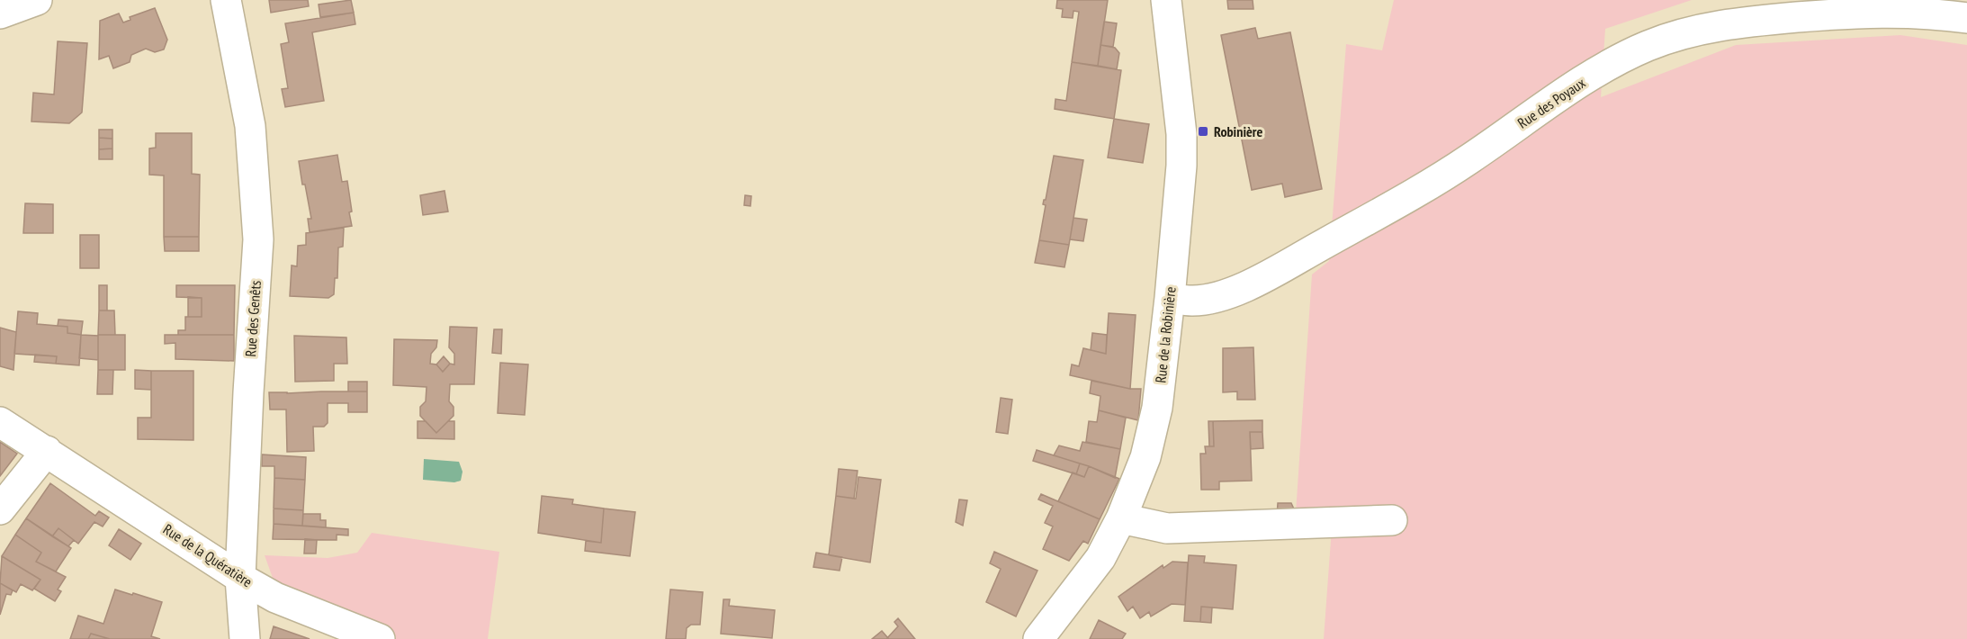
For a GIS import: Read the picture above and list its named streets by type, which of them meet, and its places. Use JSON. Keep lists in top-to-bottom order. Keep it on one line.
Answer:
{"streets":{"street":["Rue des Poyaux","Rue des Genêts","Rue de la Robinière","Rue de la Quératière"]},"crossings":[["Rue des Poyaux","Rue de la Robinière"],["Rue des Genêts","Rue de la Quératière"]],"places":{"transit":["Robinière"]}}
